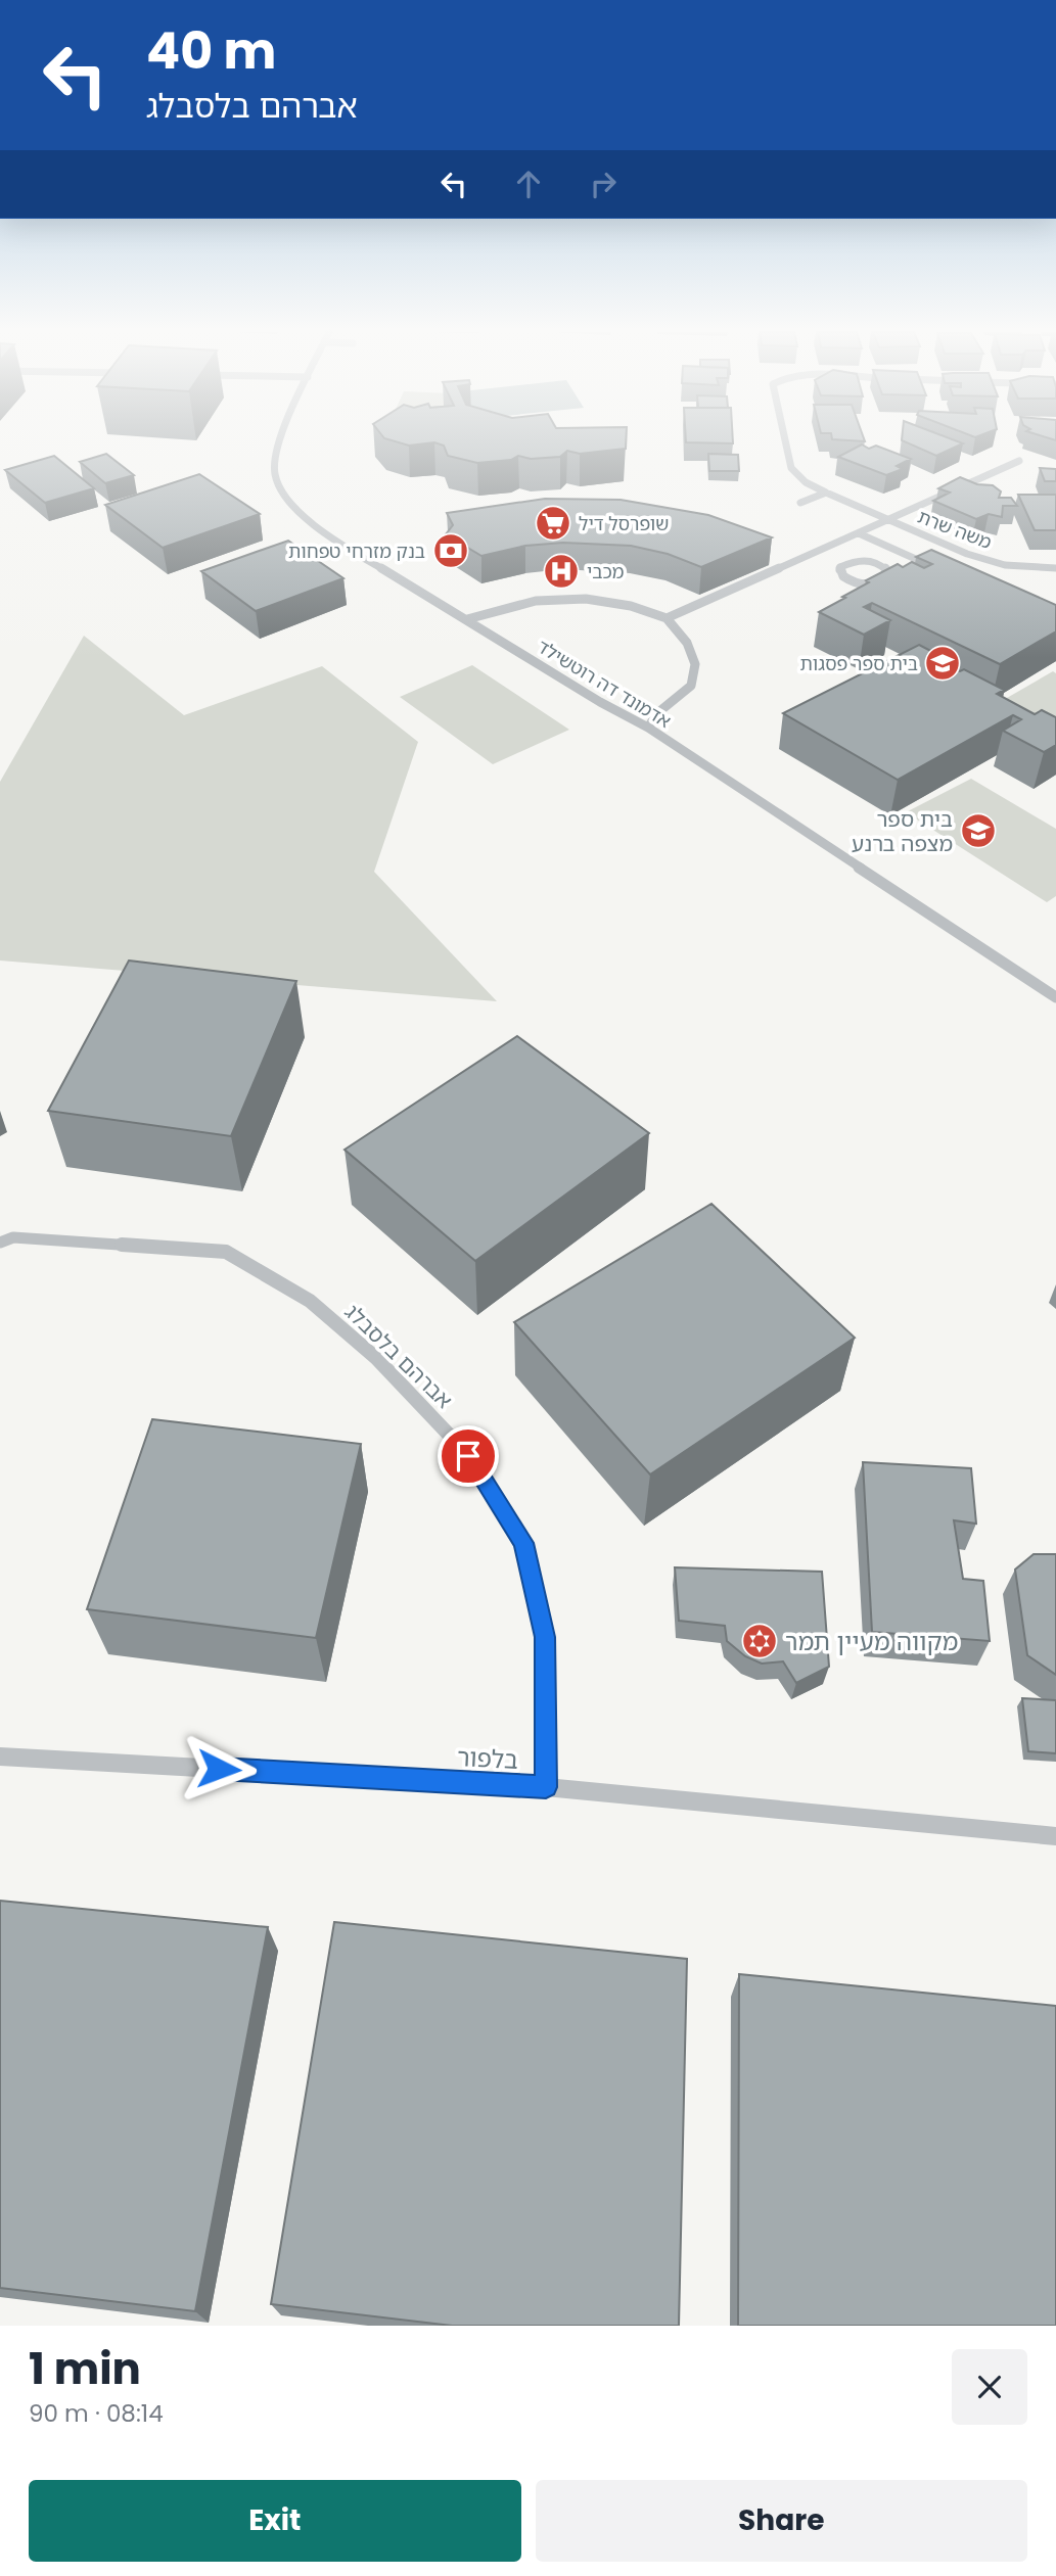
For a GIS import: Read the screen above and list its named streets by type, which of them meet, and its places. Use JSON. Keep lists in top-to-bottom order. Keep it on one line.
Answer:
{"streets":{"street":["משה שרת","אדמונד דה רוטשילד","אברהם בלסבלג","בלפור"]},"crossings":[["אברהם בלסבלג","בלפור"]],"places":{"supermarket":["שופרסל דיל"],"bank":["בנק מזרחי טפחות"],"hospital":["מכבי"],"school or university":["בית ספר פסגות","בית ספר מצפה ברנע"],"synagogue":["מקווה מעיין תמר"]},"page":{"turn":["40 m","אברהם בלסבלג"],"heading":["1 min","90 m · 08:14"],"buttons":["Exit","Share"]}}
